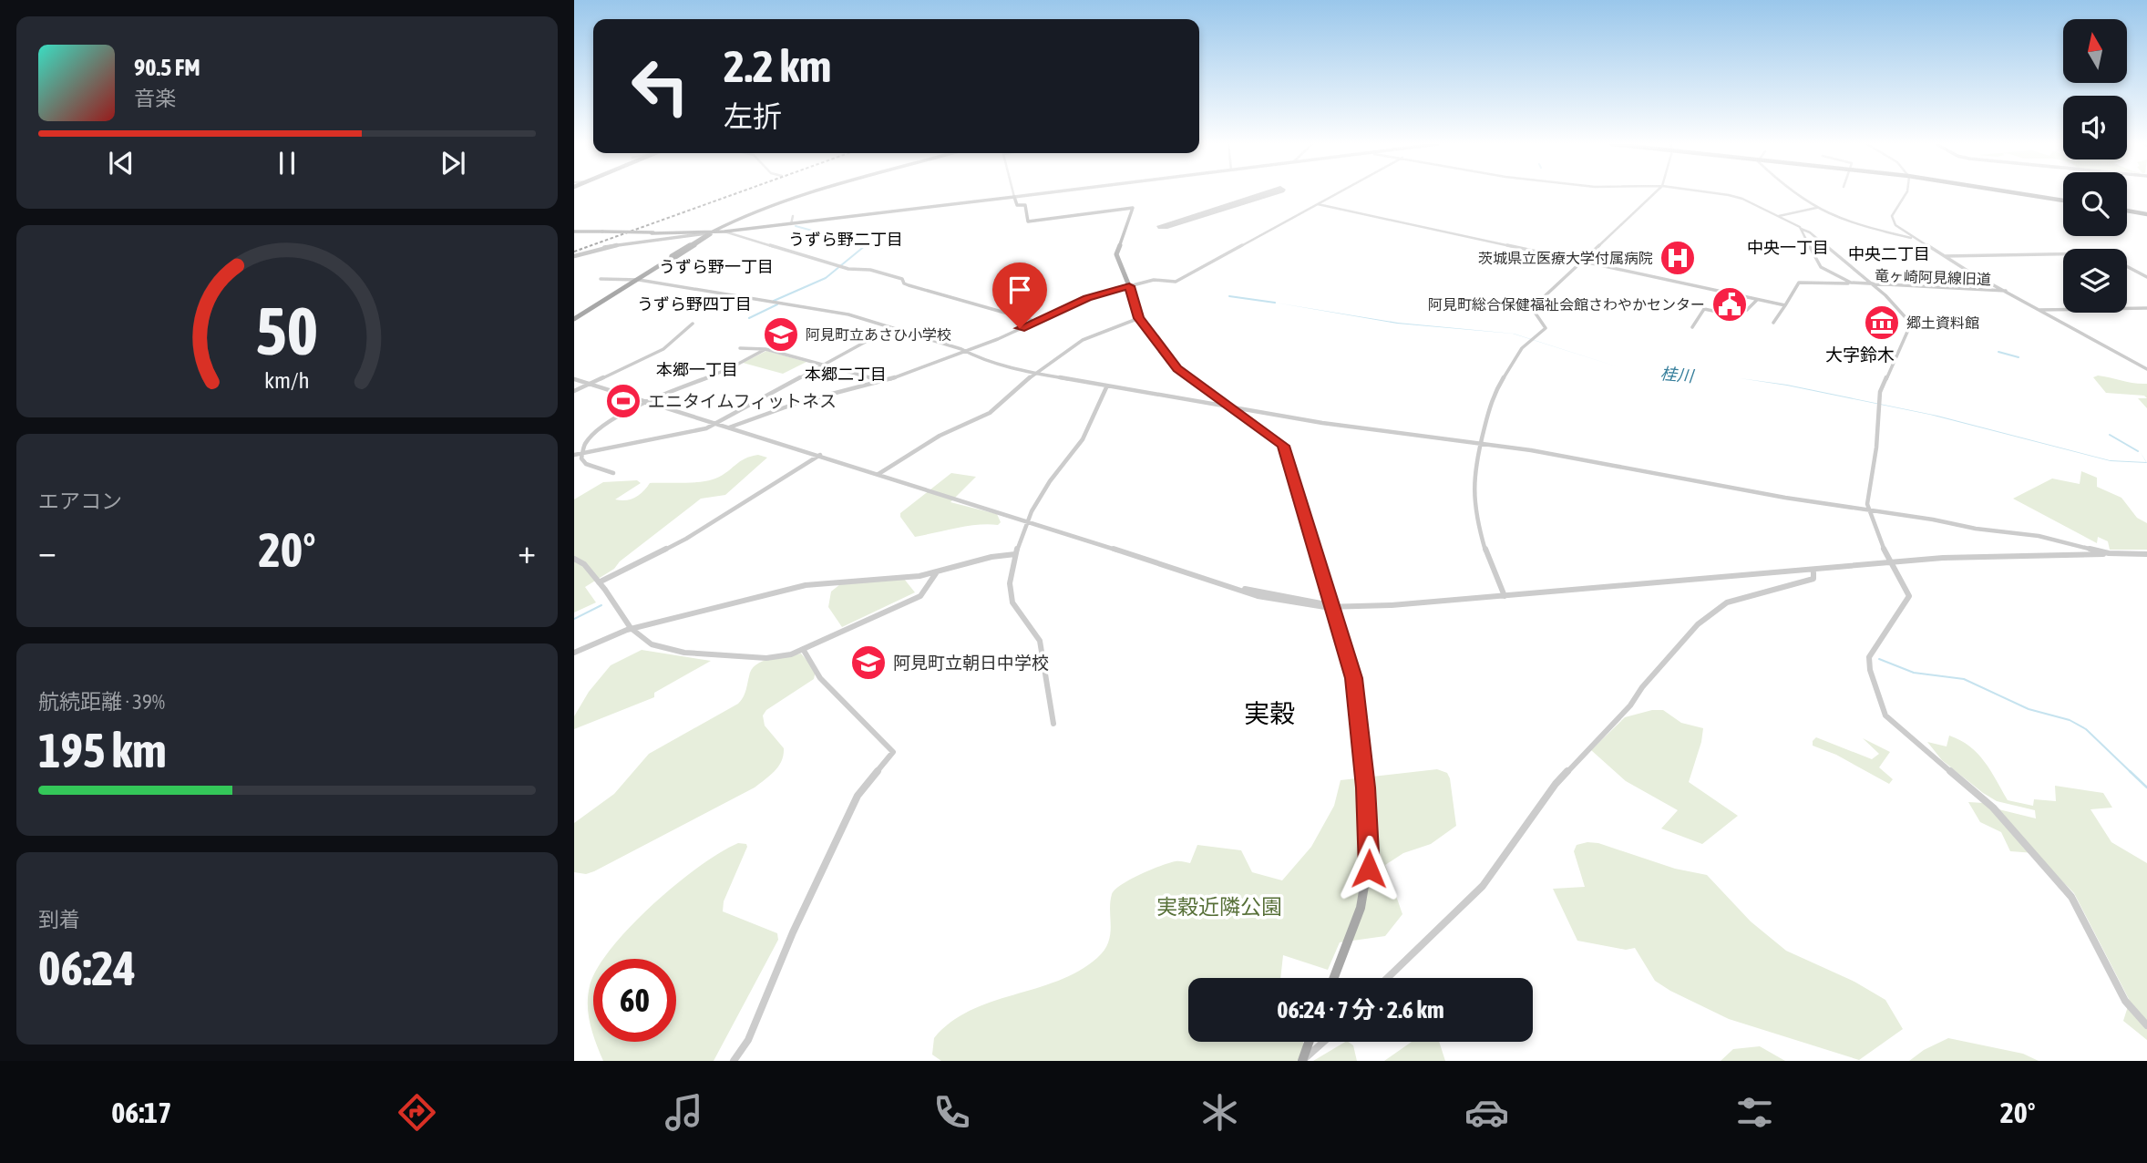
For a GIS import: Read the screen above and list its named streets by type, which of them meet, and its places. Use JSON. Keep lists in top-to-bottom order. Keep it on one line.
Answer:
{"streets":{"street":["竜ヶ崎阿見線旧道"]},"districts":["うずら野二丁目","中央一丁目","中央二丁目","うずら野一丁目","うずら野四丁目","大字鈴木","本郷一丁目","本郷二丁目","実穀"],"water":["桂川"],"parks":["実穀近隣公園"],"places":{"hospital":["茨城県立医療大学付属病院"],"public building":["阿見町総合保健福祉会館さわやかセンター"],"museum":["郷土資料館"],"school or university":["阿見町立あさひ小学校","阿見町立朝日中学校"],"sports":["エニタイムフィットネス"]},"north":"top","page":{"turn":["2.2 km","左折"],"song":["90.5 FM","音楽"],"tile":["エアコン",["航続距離 · 39%","195 km"],["到着","06:24"]],"heat":["−","20°","+"],"limit":"60","trip":"06:24 · 7 分 · 2.6 km","tabs":["06:17","20°"],"gauge":["50","km/h"]}}
